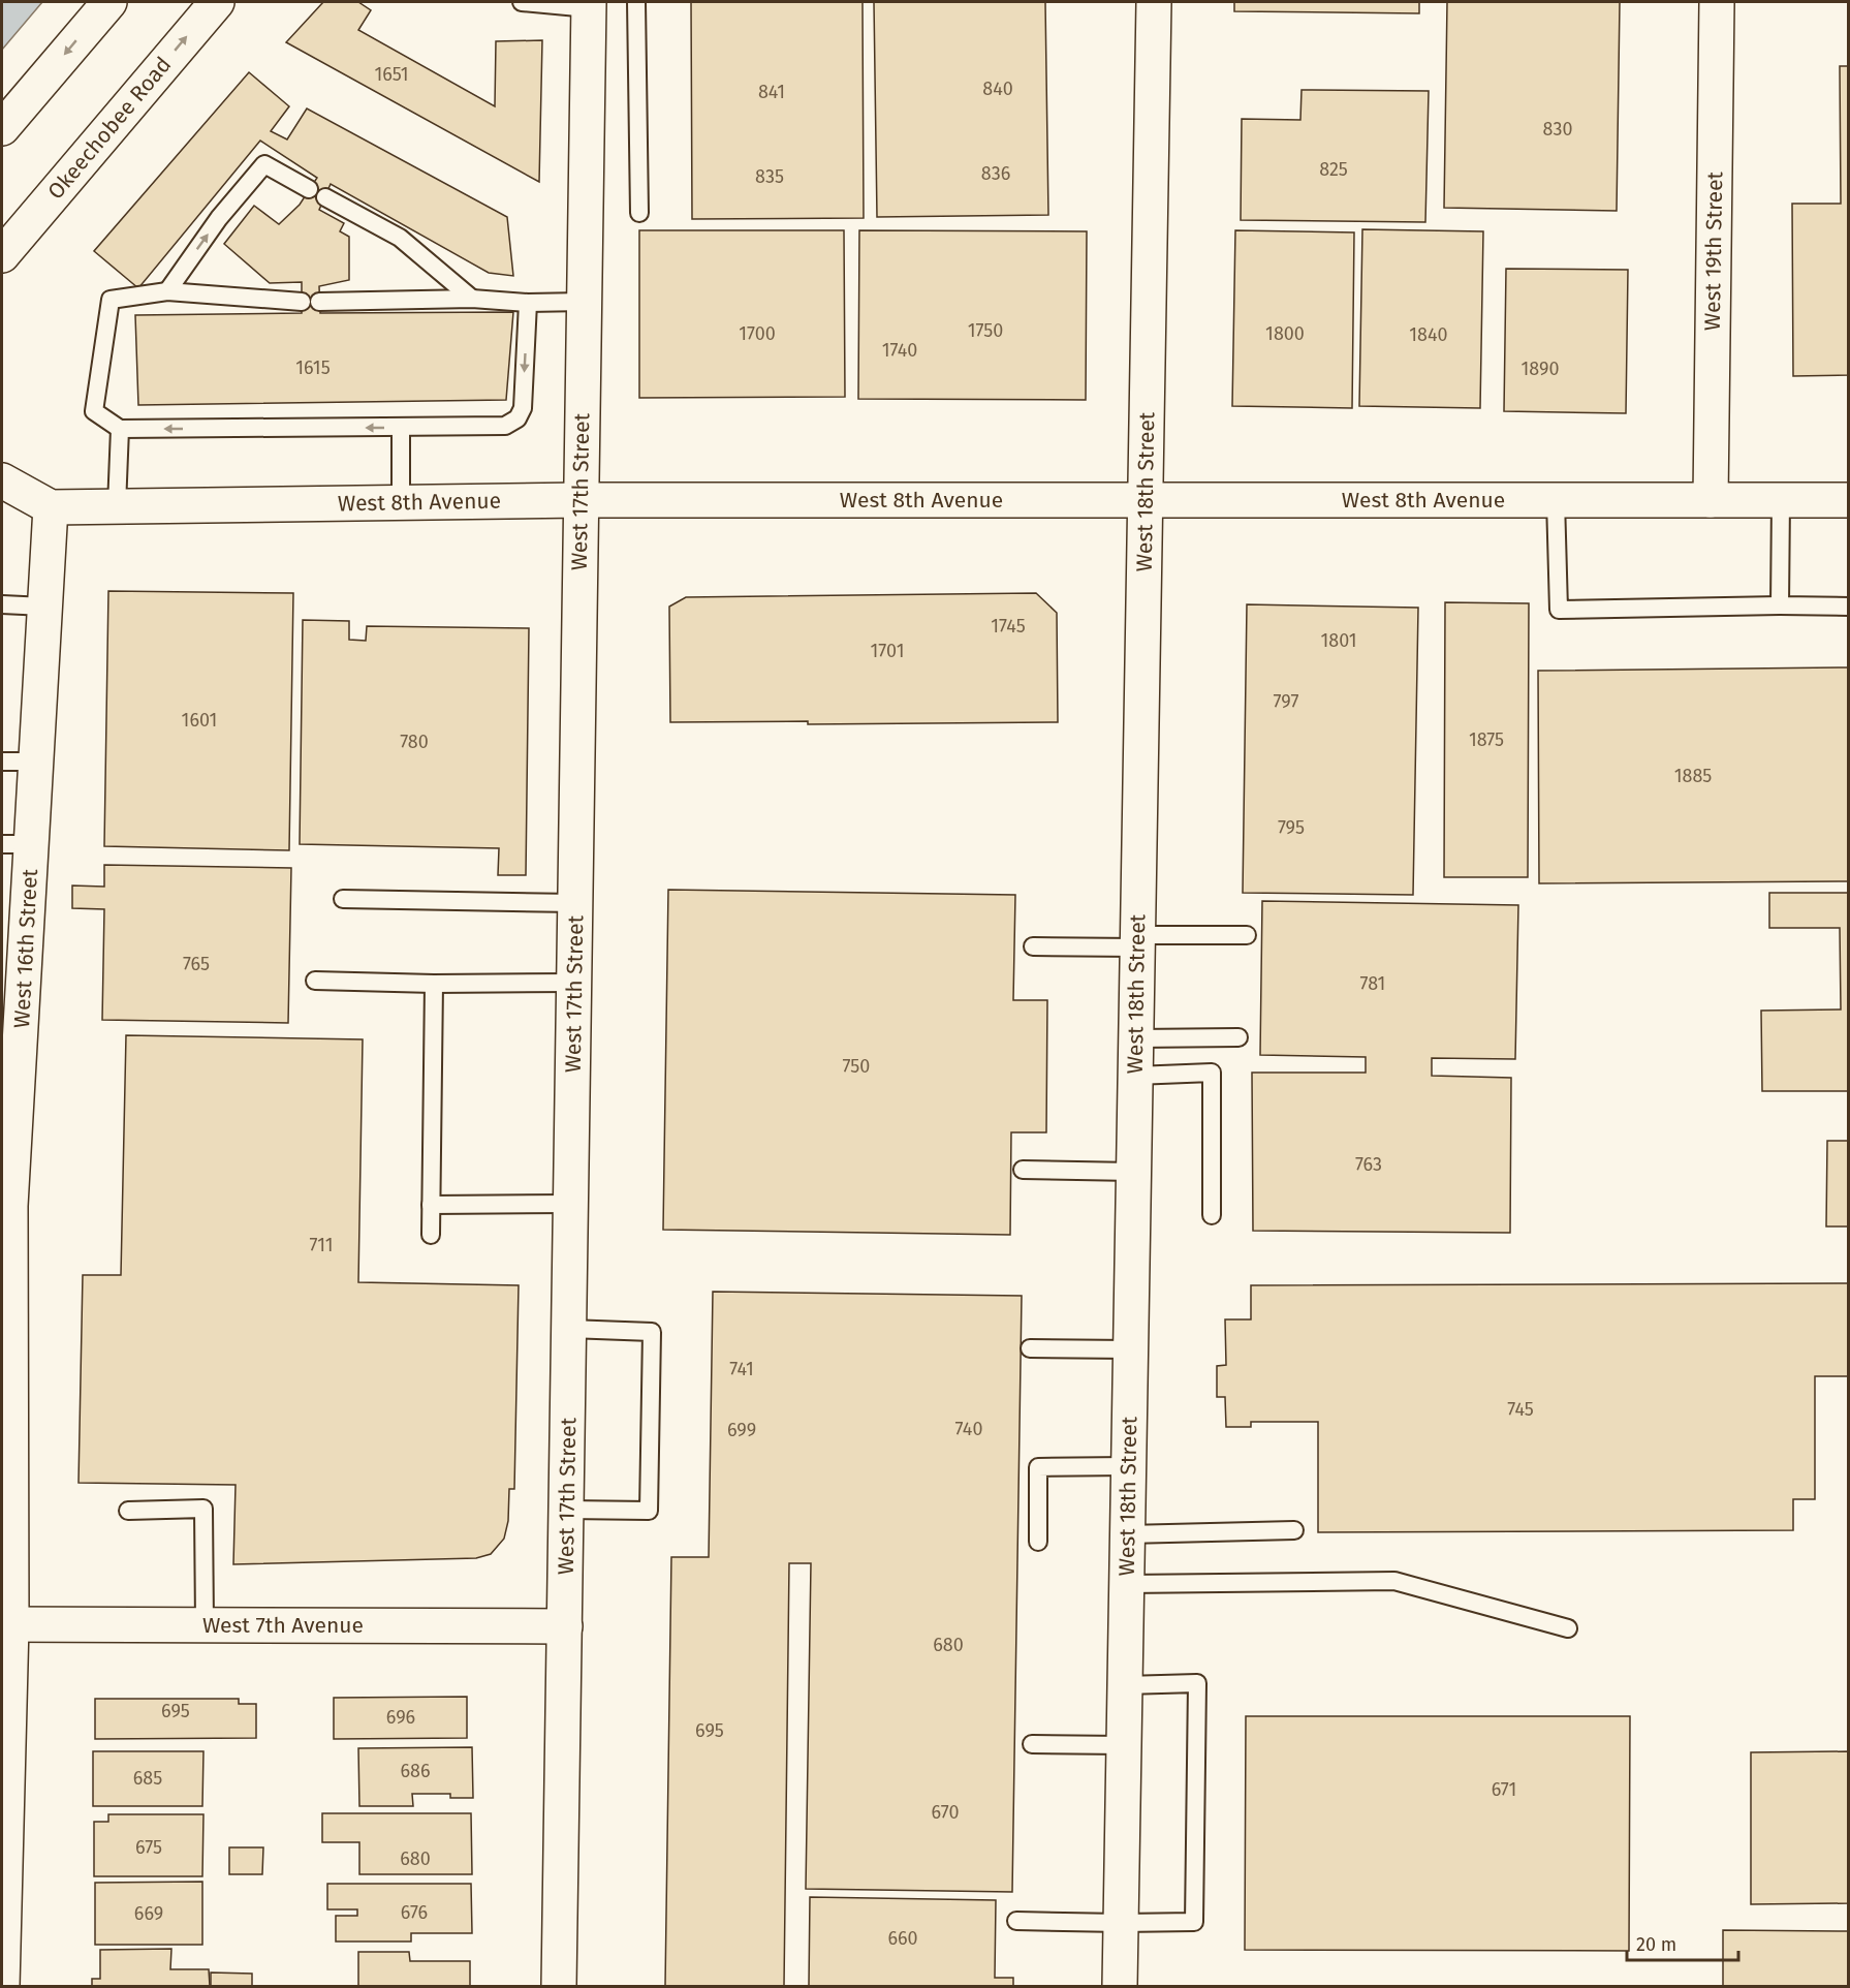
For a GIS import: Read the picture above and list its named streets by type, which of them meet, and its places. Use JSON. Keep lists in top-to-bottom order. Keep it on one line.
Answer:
{"streets":{"main road":["Okeechobee Road","West 19th Street","West 17th Street","West 18th Street","West 8th Avenue","West 16th Street","West 7th Avenue"]},"crossings":[["West 19th Street","West 8th Avenue"],["West 17th Street","West 8th Avenue"],["West 17th Street","West 7th Avenue"],["West 18th Street","West 8th Avenue"],["West 8th Avenue","West 16th Street"],["West 16th Street","West 7th Avenue"]],"house_numbers":["1651","840","841","830","825","836","835","1750","1700","1800","1840","1740","1615","1890","1745","1801","1701","797","1601","1875","780","1885","795","765","781","750","763","711","741","745","740","699","680","695","696","695","686","685","671","670","675","680","676","669","660"],"scale_bar":"20 m"}
